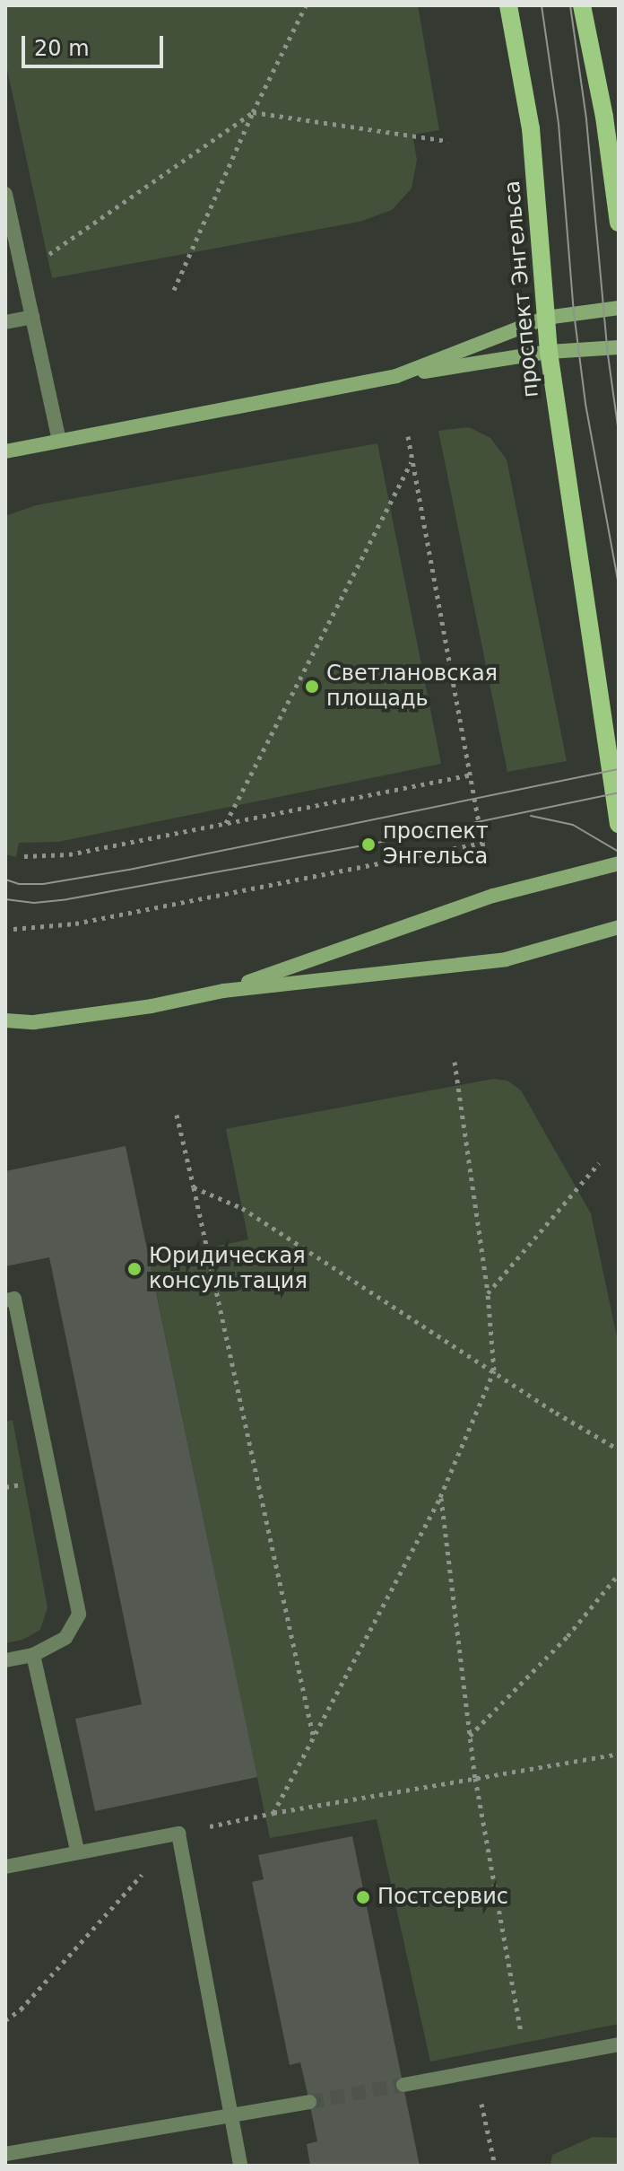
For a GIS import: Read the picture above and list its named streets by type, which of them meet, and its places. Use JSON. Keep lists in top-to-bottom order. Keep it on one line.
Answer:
{"streets":{"main road":["проспект Энгельса"]},"places":["Светлановская площадь","проспект Энгельса","Юридическая консультация","Постсервис"],"scale_bar":"20 m"}
